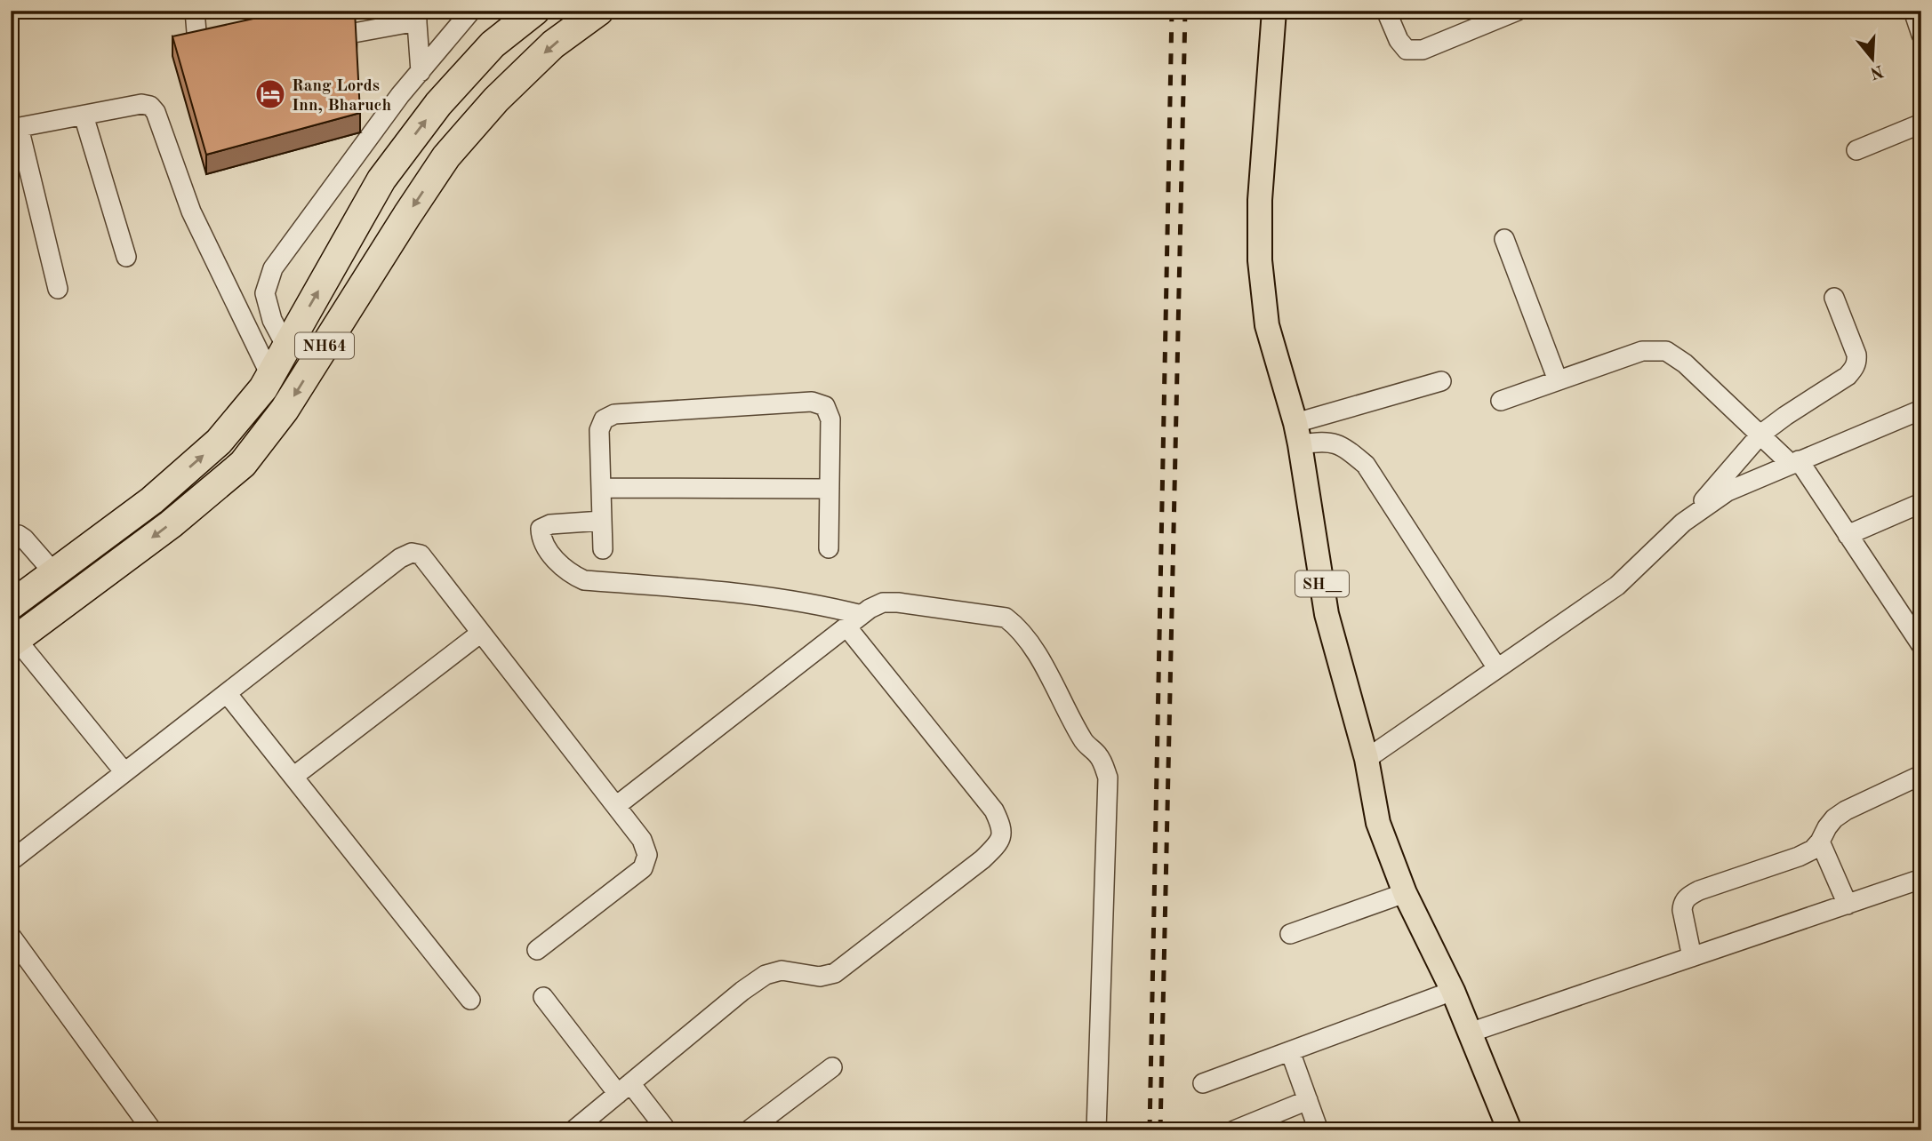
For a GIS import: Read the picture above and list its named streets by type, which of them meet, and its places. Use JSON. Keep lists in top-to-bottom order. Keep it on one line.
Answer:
{"streets":{"highway":["NH64"],"main road":["SH__"]},"places":{"hotel":["Rang Lords Inn, Bharuch"]},"north":"bottom"}
